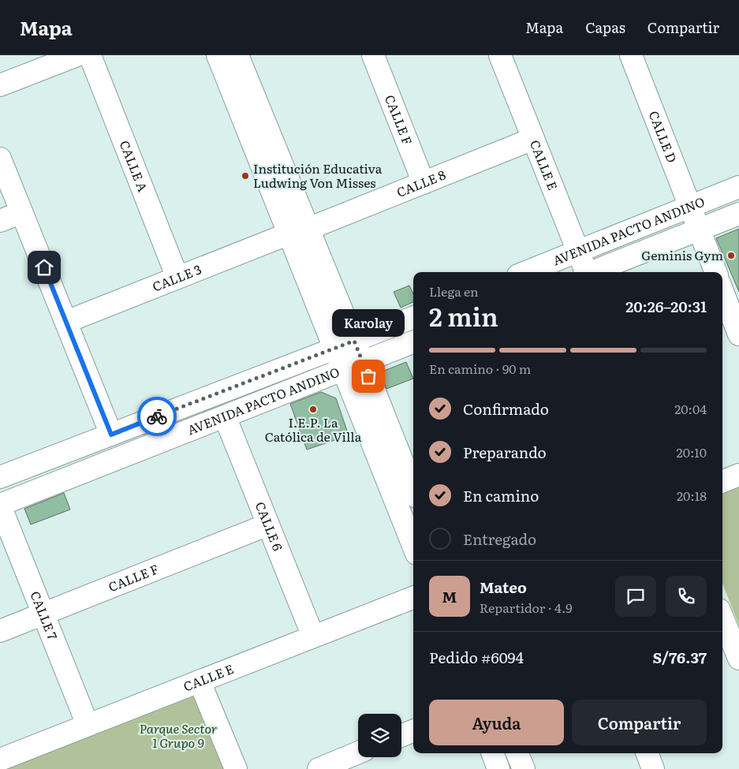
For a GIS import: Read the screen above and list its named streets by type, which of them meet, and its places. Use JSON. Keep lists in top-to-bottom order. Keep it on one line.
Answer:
{"streets":{"street":["CALLE F","CALLE D","CALLE E","CALLE A","CALLE 8","AVENIDA PACTO ANDINO","CALLE 3","CALLE 6","CALLE 7"]},"crossings":[["CALLE F","CALLE 8"],["CALLE F","CALLE 6"],["CALLE F","CALLE 7"],["CALLE D","AVENIDA PACTO ANDINO"],["CALLE E","CALLE 8"],["CALLE E","AVENIDA PACTO ANDINO"],["CALLE E","CALLE 6"],["CALLE E","CALLE 7"],["CALLE A","CALLE 3"],["CALLE 8","CALLE 3"],["AVENIDA PACTO ANDINO","CALLE 6"],["AVENIDA PACTO ANDINO","CALLE 7"]],"parks":["Parque Sector 1 Grupo 9"],"places":["Institución Educativa Ludwing Von Misses","Geminis Gym","Karolay","I.E.P. La Católica de Villa"],"page":{"header":"Mapa","nav":["Mapa","Capas","Compartir"],"heading":["2 min","Llega en","20:26–20:31"],"panel":["Mateo","Repartidor · 4.9","Pedido #6094","S/76.37"],"bubble":"Karolay","bar":"En camino · 90 m","list":[["Confirmado","20:04"],["Preparando","20:10"],["En camino","20:18"],"Entregado"],"round":"M","buttons":["Ayuda","Compartir"]}}
